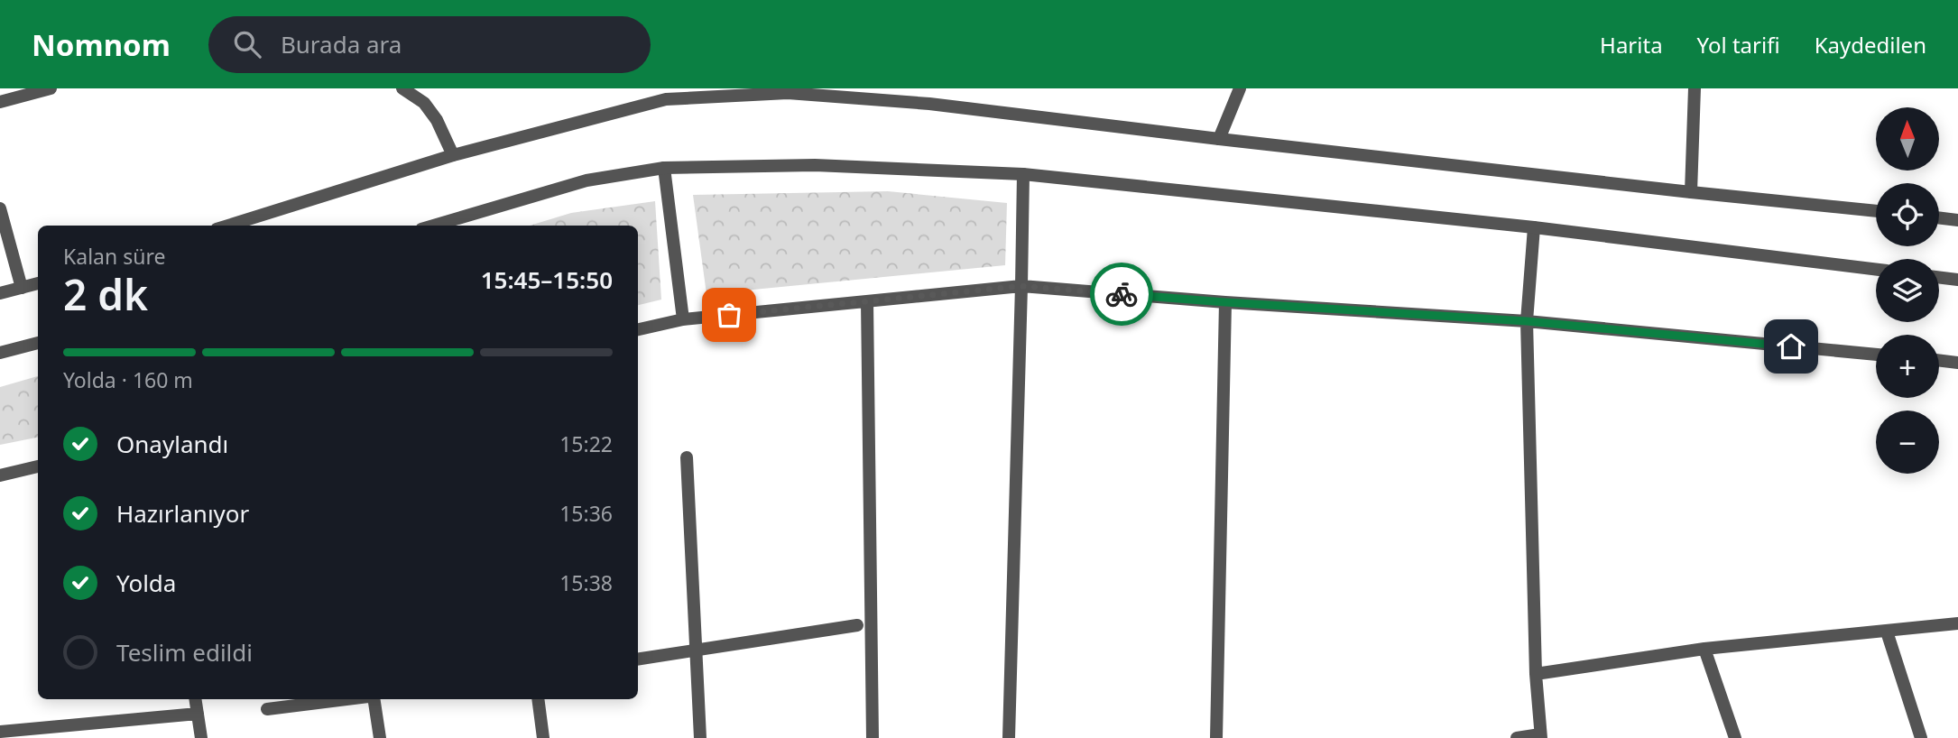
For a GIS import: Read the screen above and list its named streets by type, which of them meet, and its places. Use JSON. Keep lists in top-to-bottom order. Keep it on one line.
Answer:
{"north":"top","page":{"header":"Nomnom","search":"Burada ara","nav":["Harita","Yol tarifi","Kaydedilen"],"map_buttons":["+","−"],"heading":["2 dk","Kalan süre","15:45–15:50"],"bar":"Yolda · 160 m","list":[["Onaylandı","15:22"],["Hazırlanıyor","15:36"],["Yolda","15:38"],"Teslim edildi"]}}
